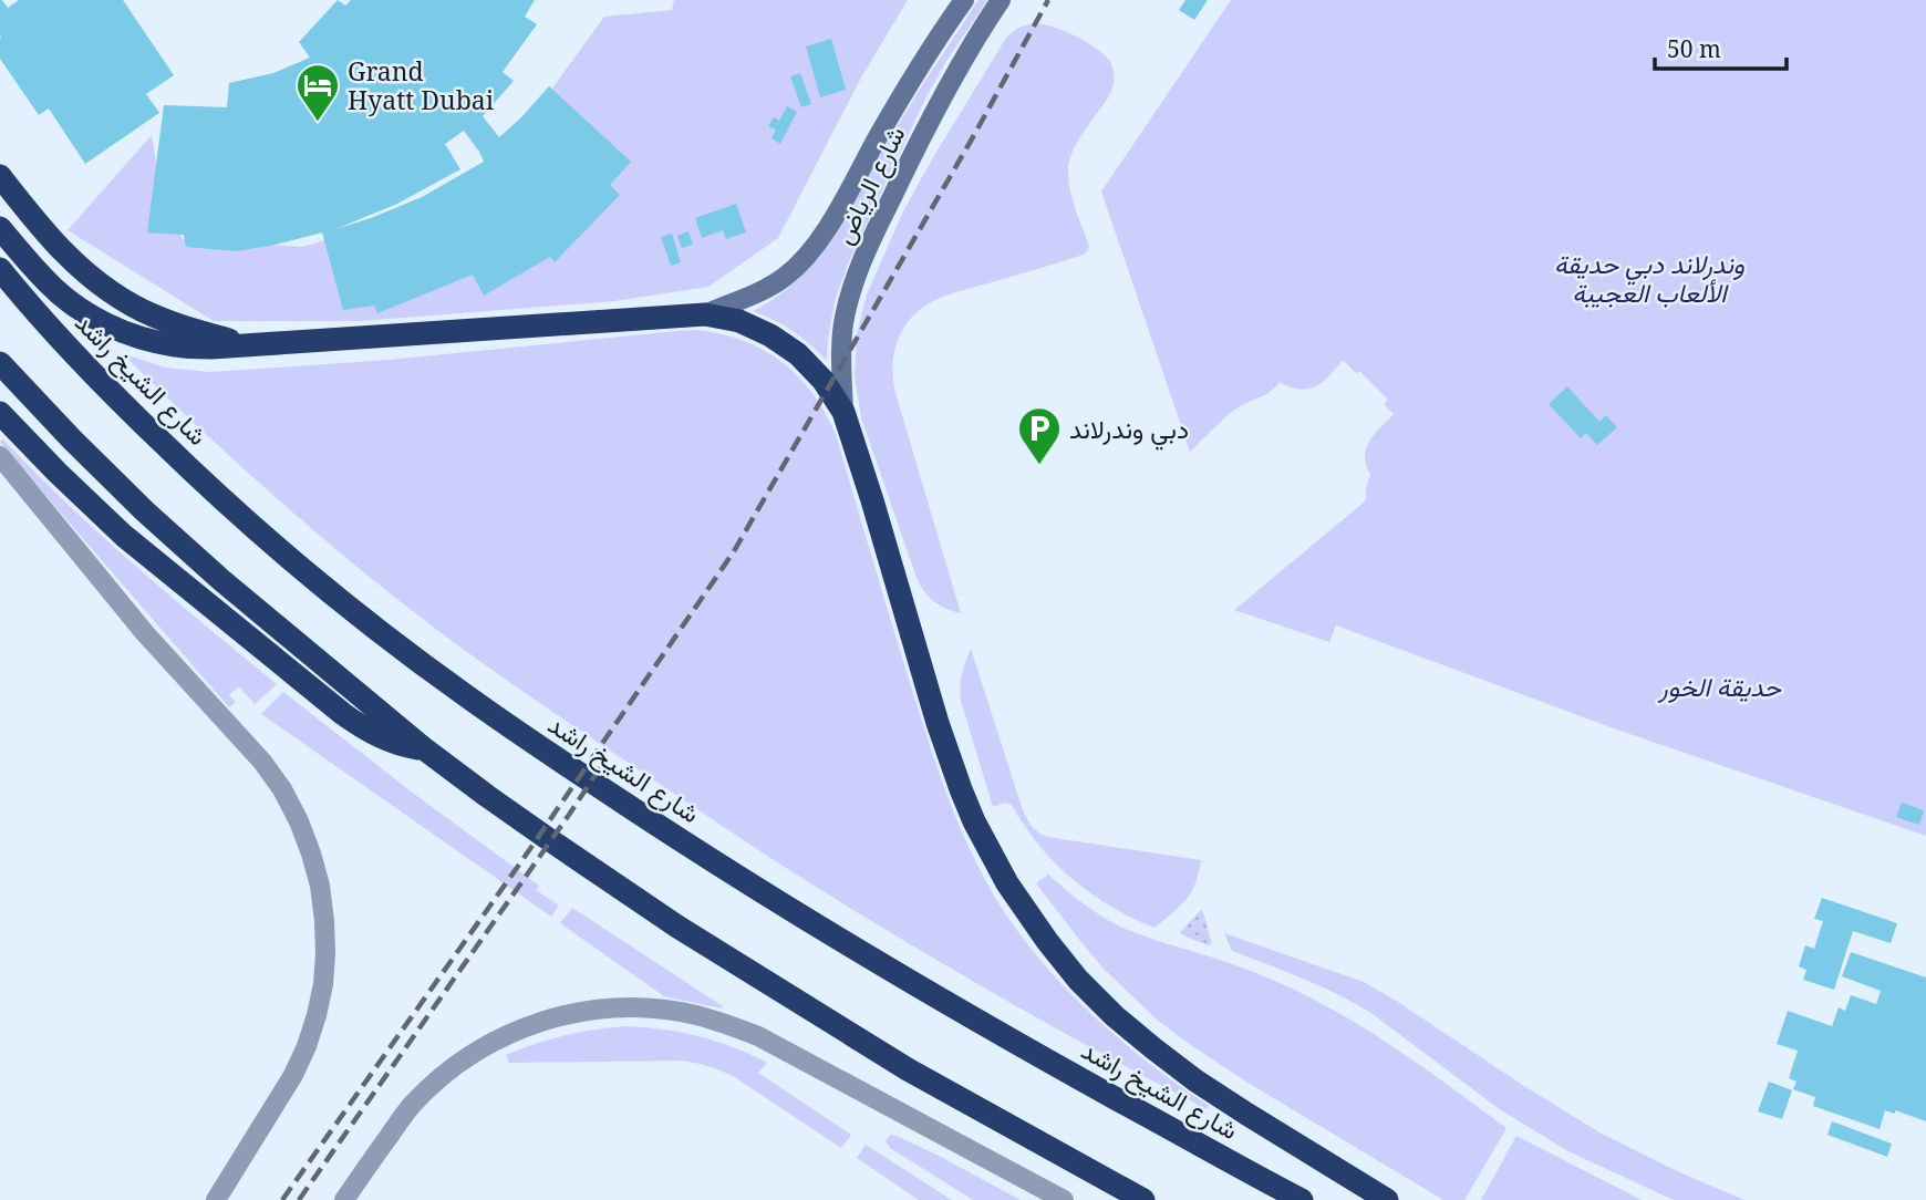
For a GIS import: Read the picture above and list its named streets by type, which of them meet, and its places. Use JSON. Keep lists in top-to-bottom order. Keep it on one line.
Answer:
{"streets":{"highway":["شارع الشيخ راشد"],"main road":["شارع الرياض"]},"parks":["وندرلاند دبي حديقة الألعاب العجيبة","حديقة الخور"],"places":{"hotel":["Grand Hyatt Dubai"],"parking":["دبي وندرلاند"]},"scale_bar":"50 m"}
